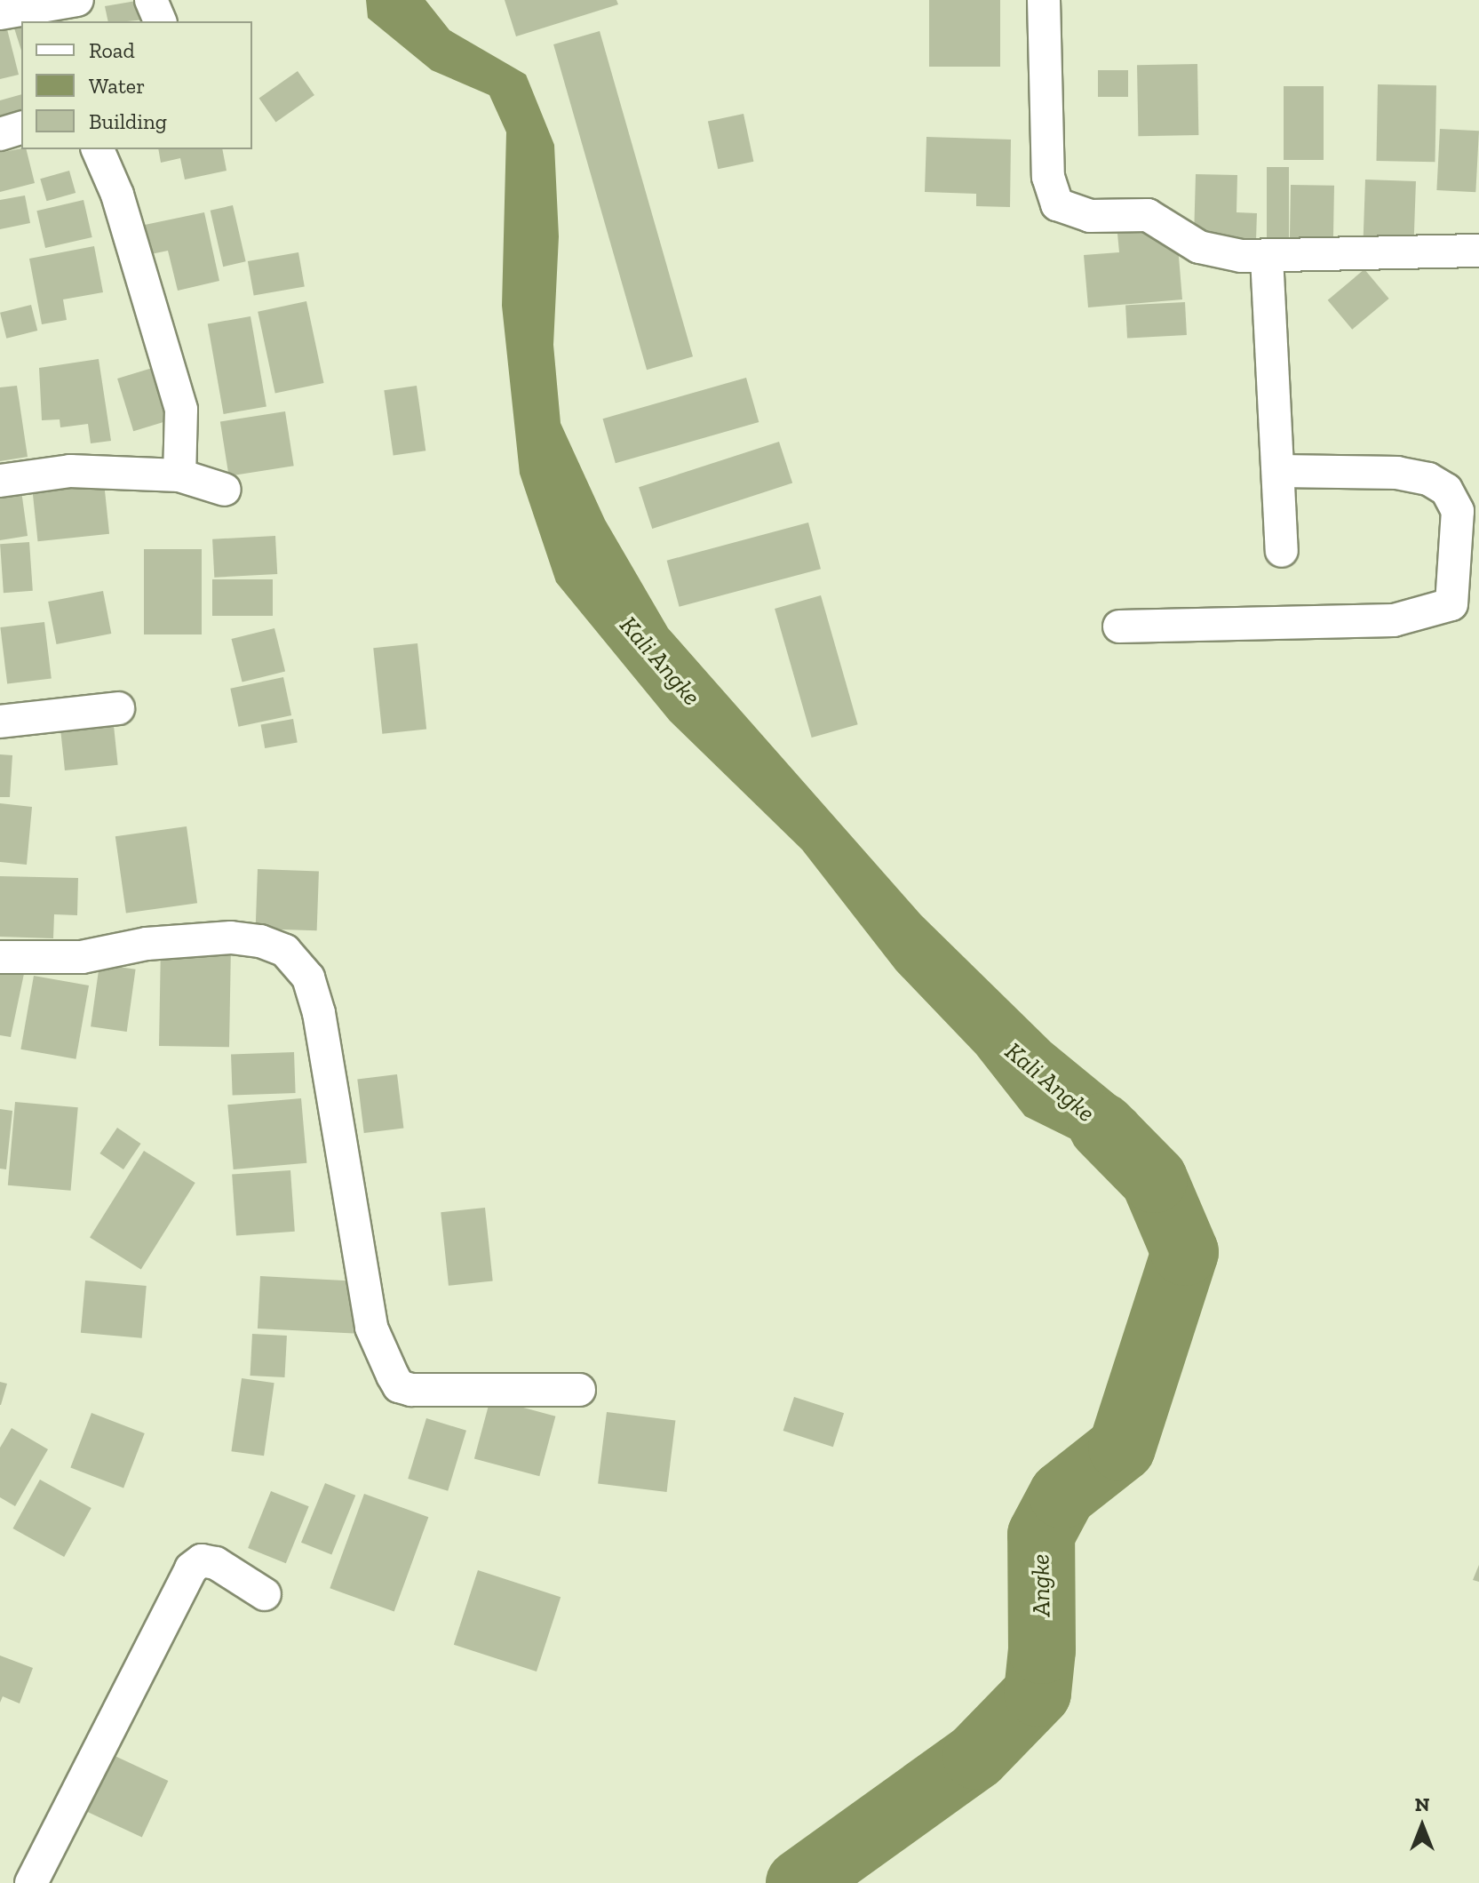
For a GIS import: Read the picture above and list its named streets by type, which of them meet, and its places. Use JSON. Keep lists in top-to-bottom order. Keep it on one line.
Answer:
{"water":["Kali Angke","Angke"],"legend":["Road","Water","Building"],"north":"top"}
